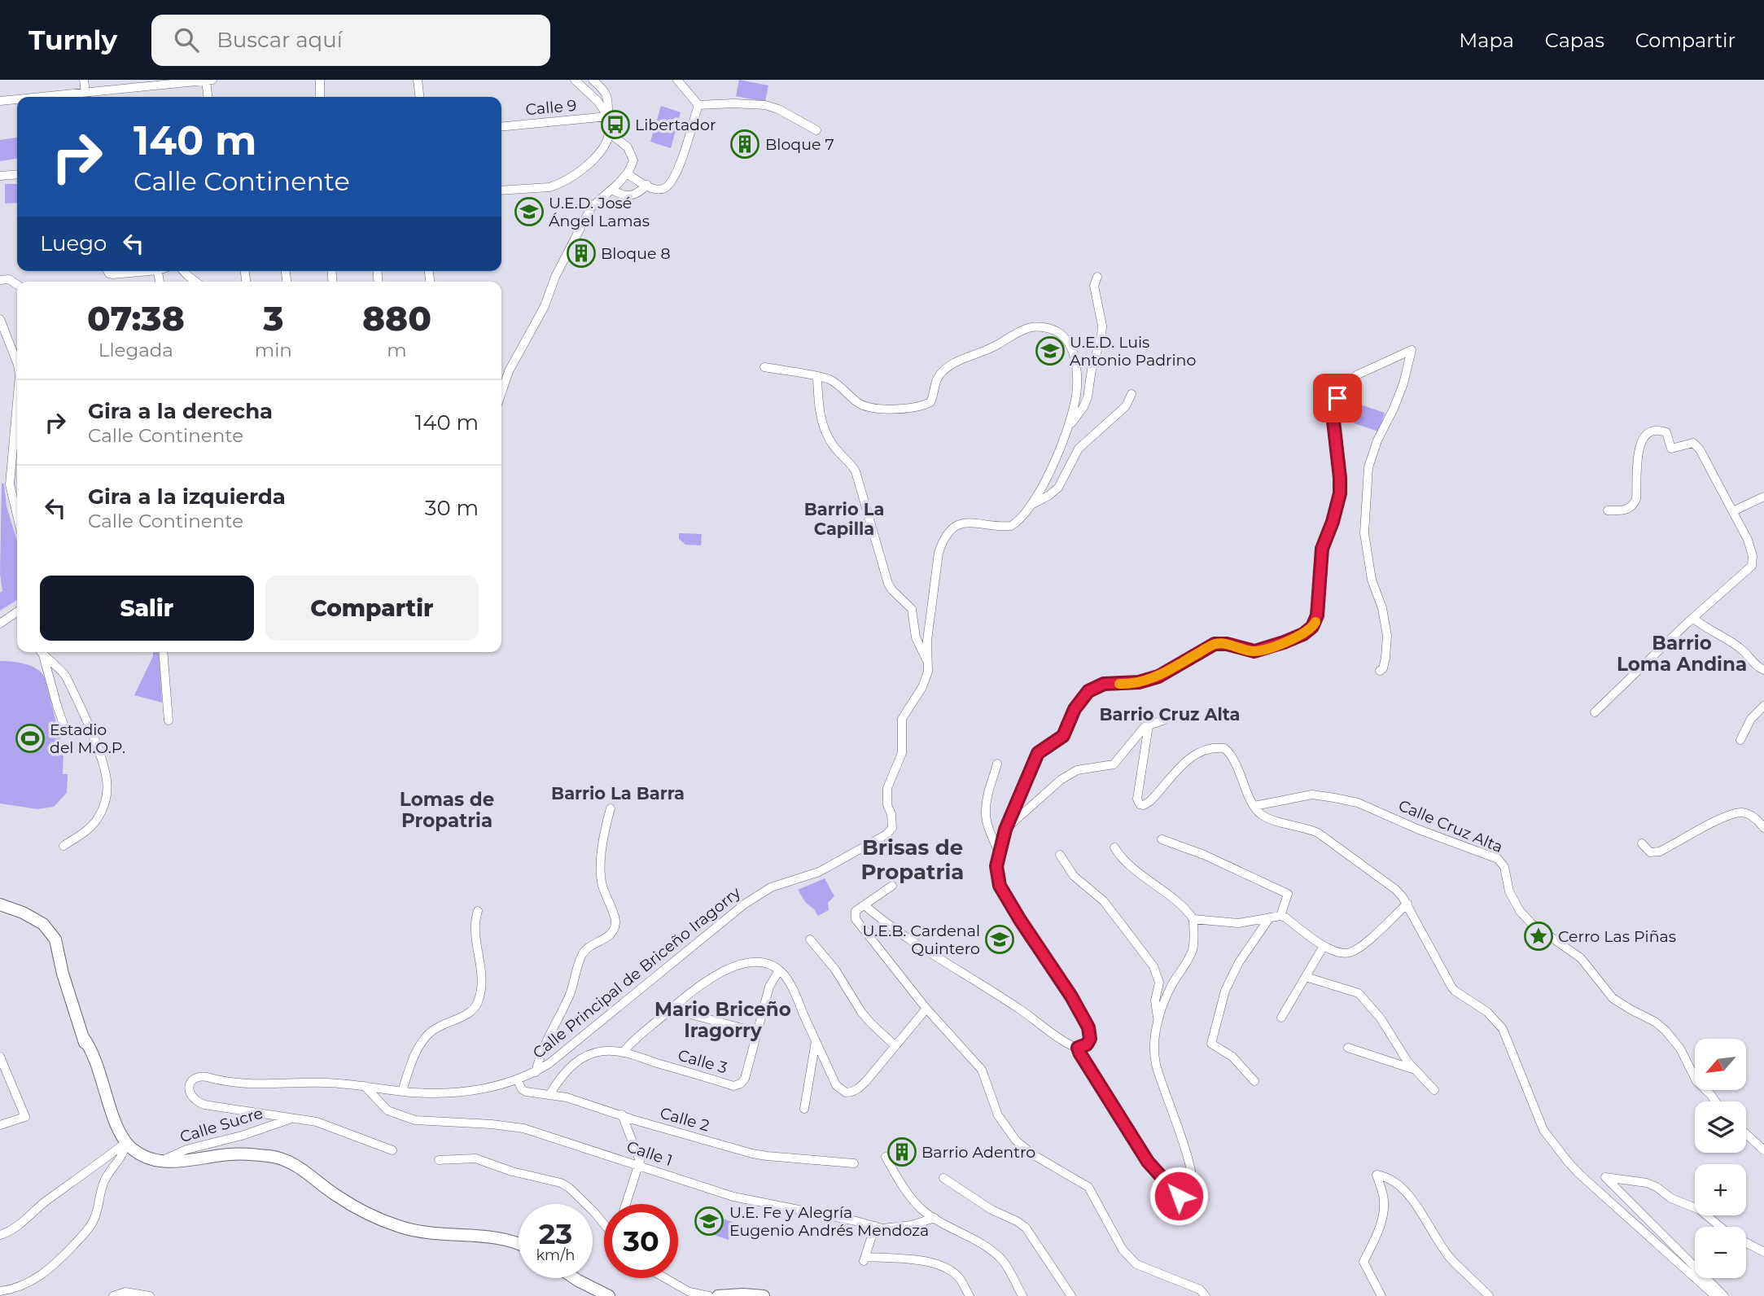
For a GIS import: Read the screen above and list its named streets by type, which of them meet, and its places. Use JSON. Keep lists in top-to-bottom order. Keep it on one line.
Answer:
{"streets":{"street":["Calle 9","Calle Cruz Alta","Calle Principal de Briceño Iragorry","Calle 3","Calle 2","Calle Sucre","Calle 1"]},"crossings":[["Calle Principal de Briceño Iragorry","Calle 2"],["Calle Principal de Briceño Iragorry","Calle Sucre"],["Calle Principal de Briceño Iragorry","Calle 1"],["Calle 3","Calle 2"]],"districts":["Barrio La Capilla","Barrio Loma Andina","Barrio Cruz Alta","Barrio La Barra","Lomas de Propatria","Brisas de Propatria","Mario Briceño Iragorry"],"places":{"bus stop":["Libertador"],"building":["Bloque 7","Bloque 8","Barrio Adentro"],"school or university":["U.E.D. José Ángel Lamas","U.E.D. Luis Antonio Padrino","U.E.B. Cardenal Quintero","U.E. Fe y Alegría Eugenio Andrés Mendoza"],"sports":["Estadio del M.O.P."],"place":["Cerro Las Piñas"]},"north":"bottom left","page":{"header":"Turnly","search":"Buscar aquí","nav":["Mapa","Capas","Compartir"],"turn":["140 m","Calle Continente"],"then":"Luego","eta":["07:38","Llegada","3","min","880","m"],"list":[{"name":"Gira a la derecha","note":"Calle Continente","value":"140 m"},{"name":"Gira a la izquierda","note":"Calle Continente","value":"30 m"}],"buttons":["Salir","Compartir"],"map_buttons":["+","−"],"speed":"23 km/h","limit":"30"}}
